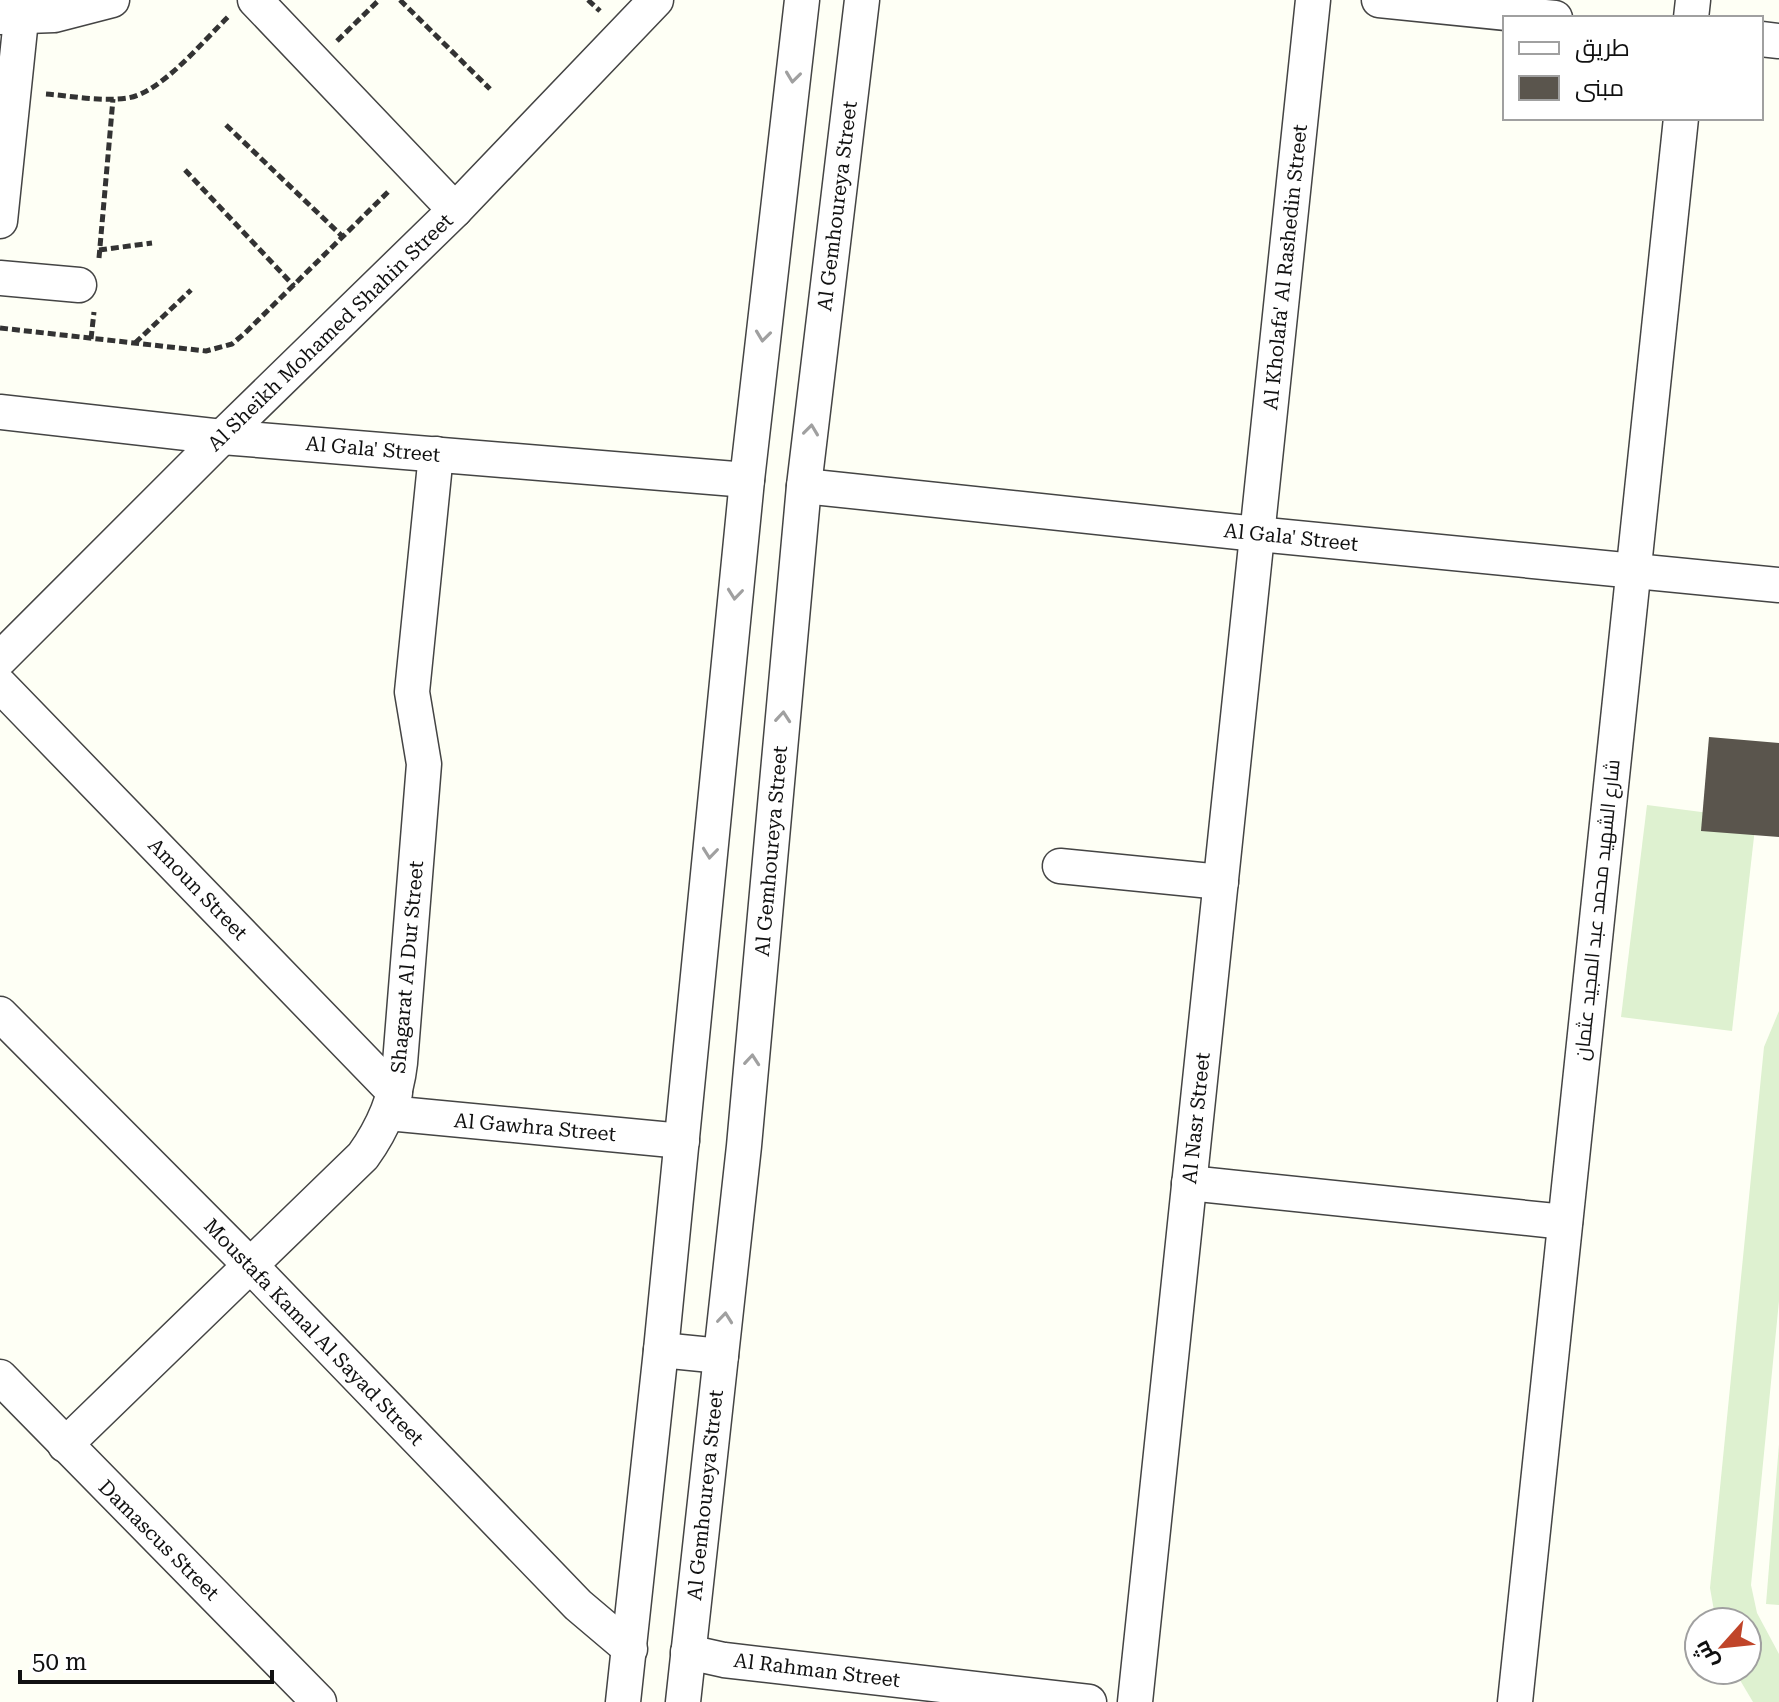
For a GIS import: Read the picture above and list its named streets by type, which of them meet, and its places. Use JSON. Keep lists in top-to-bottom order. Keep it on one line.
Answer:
{"streets":{"street":["Al Gemhoureya Street","Al Kholafa' Al Rashedin Street","Al Sheikh Mohamed Shahin Street","Al Gala' Street","Amoun Street","شارع الشهيد محمد عبد المجيد عثمان","Shagarat Al Dur Street","Al Nasr Street","Al Gawhra Street","Moustafa Kamal Al Sayad Street","Damascus Street","Al Rahman Street"]},"crossings":[["Al Gemhoureya Street","Al Gala' Street"],["Al Gemhoureya Street","Al Rahman Street"],["Al Kholafa' Al Rashedin Street","Al Gala' Street"],["Al Kholafa' Al Rashedin Street","Al Nasr Street"],["Al Sheikh Mohamed Shahin Street","Al Gala' Street"],["Al Gala' Street","شارع الشهيد محمد عبد المجيد عثمان"],["Al Gala' Street","Shagarat Al Dur Street"],["Al Gala' Street","Al Nasr Street"],["Amoun Street","Shagarat Al Dur Street"],["Amoun Street","Al Gawhra Street"],["Shagarat Al Dur Street","Al Gawhra Street"],["Shagarat Al Dur Street","Moustafa Kamal Al Sayad Street"],["Shagarat Al Dur Street","Damascus Street"]],"legend":["طريق","مبنى"],"scale_bar":"50 m","north":"bottom left"}
